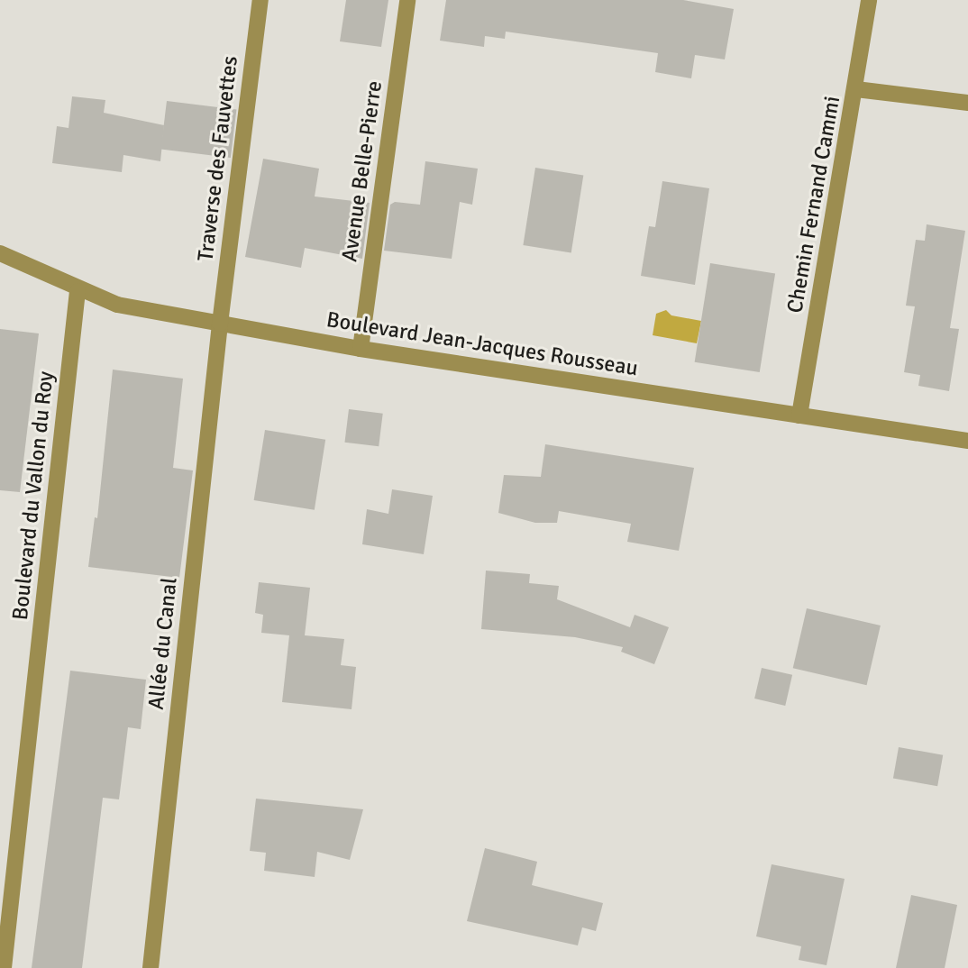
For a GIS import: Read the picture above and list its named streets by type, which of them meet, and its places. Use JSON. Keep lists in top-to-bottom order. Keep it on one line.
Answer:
{"streets":{"street":["Traverse des Fauvettes","Avenue Belle-Pierre","Chemin Fernand Cammi","Boulevard Jean-Jacques Rousseau","Boulevard du Vallon du Roy","Allée du Canal"]},"crossings":[["Traverse des Fauvettes","Boulevard Jean-Jacques Rousseau"],["Traverse des Fauvettes","Allée du Canal"],["Avenue Belle-Pierre","Boulevard Jean-Jacques Rousseau"],["Chemin Fernand Cammi","Boulevard Jean-Jacques Rousseau"],["Boulevard Jean-Jacques Rousseau","Boulevard du Vallon du Roy"],["Boulevard Jean-Jacques Rousseau","Allée du Canal"]]}
